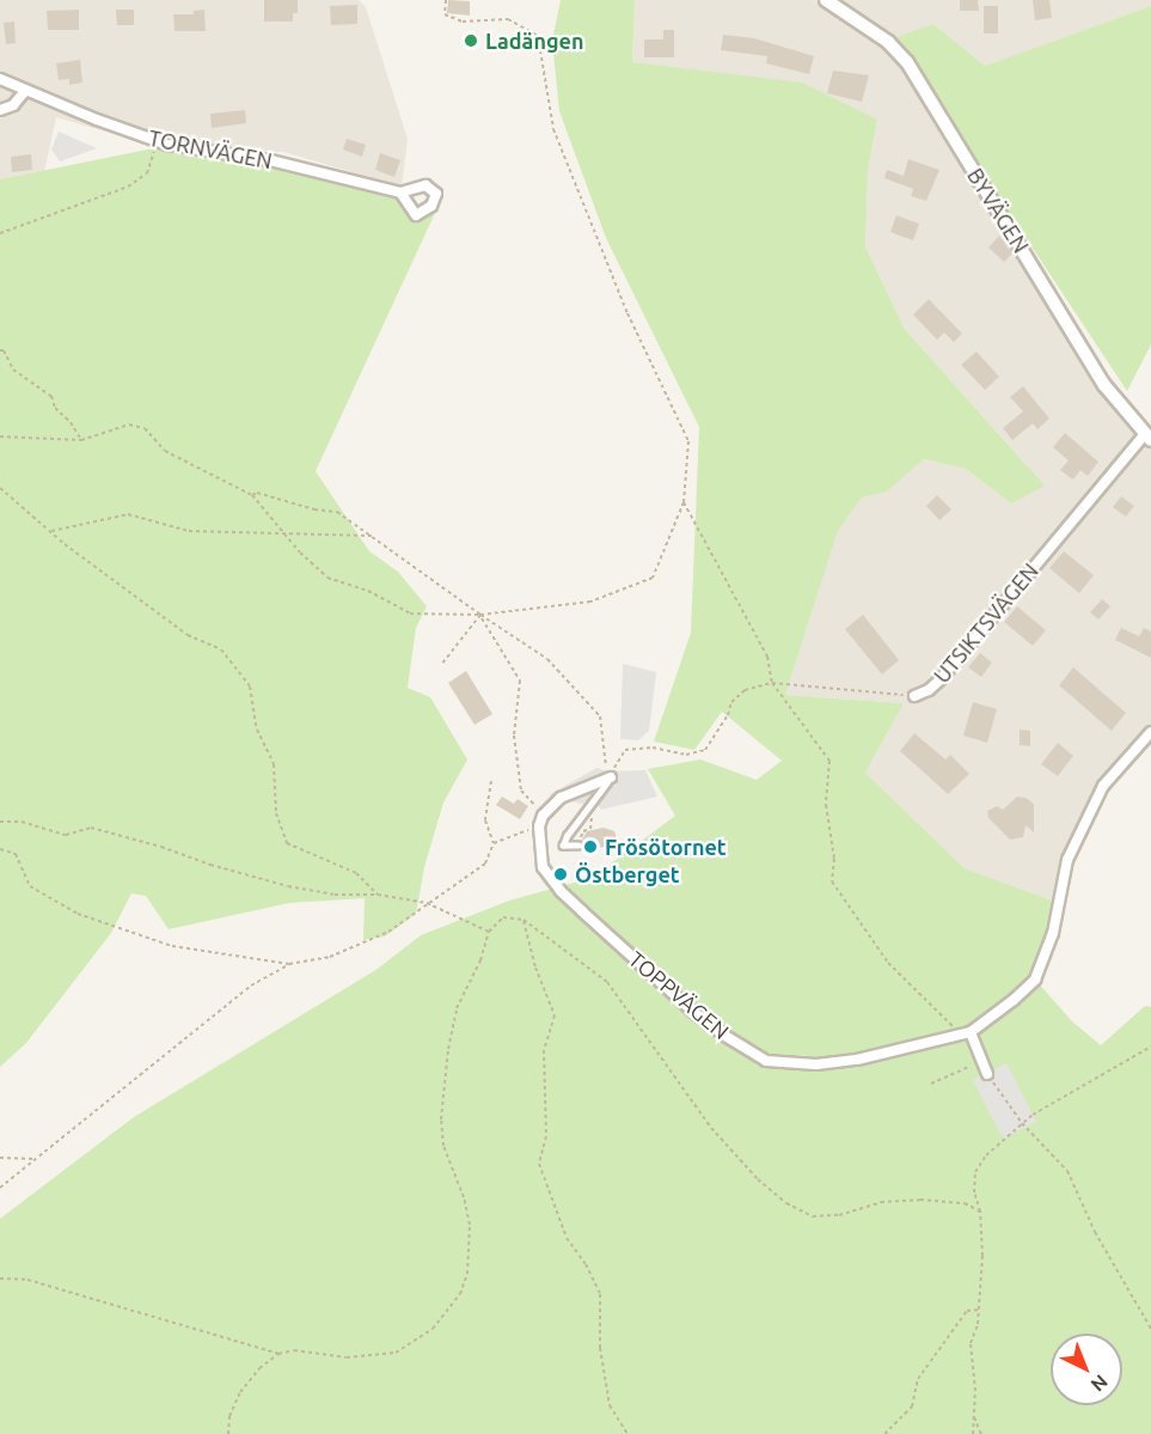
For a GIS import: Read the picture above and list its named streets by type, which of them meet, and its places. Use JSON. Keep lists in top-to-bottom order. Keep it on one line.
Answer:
{"streets":{"street":["TORNVÄGEN","BYVÄGEN","UTSIKTSVÄGEN","TOPPVÄGEN"]},"crossings":[["BYVÄGEN","UTSIKTSVÄGEN"]],"places":["Ladängen","Frösötornet","Östberget"],"north":"bottom right"}
